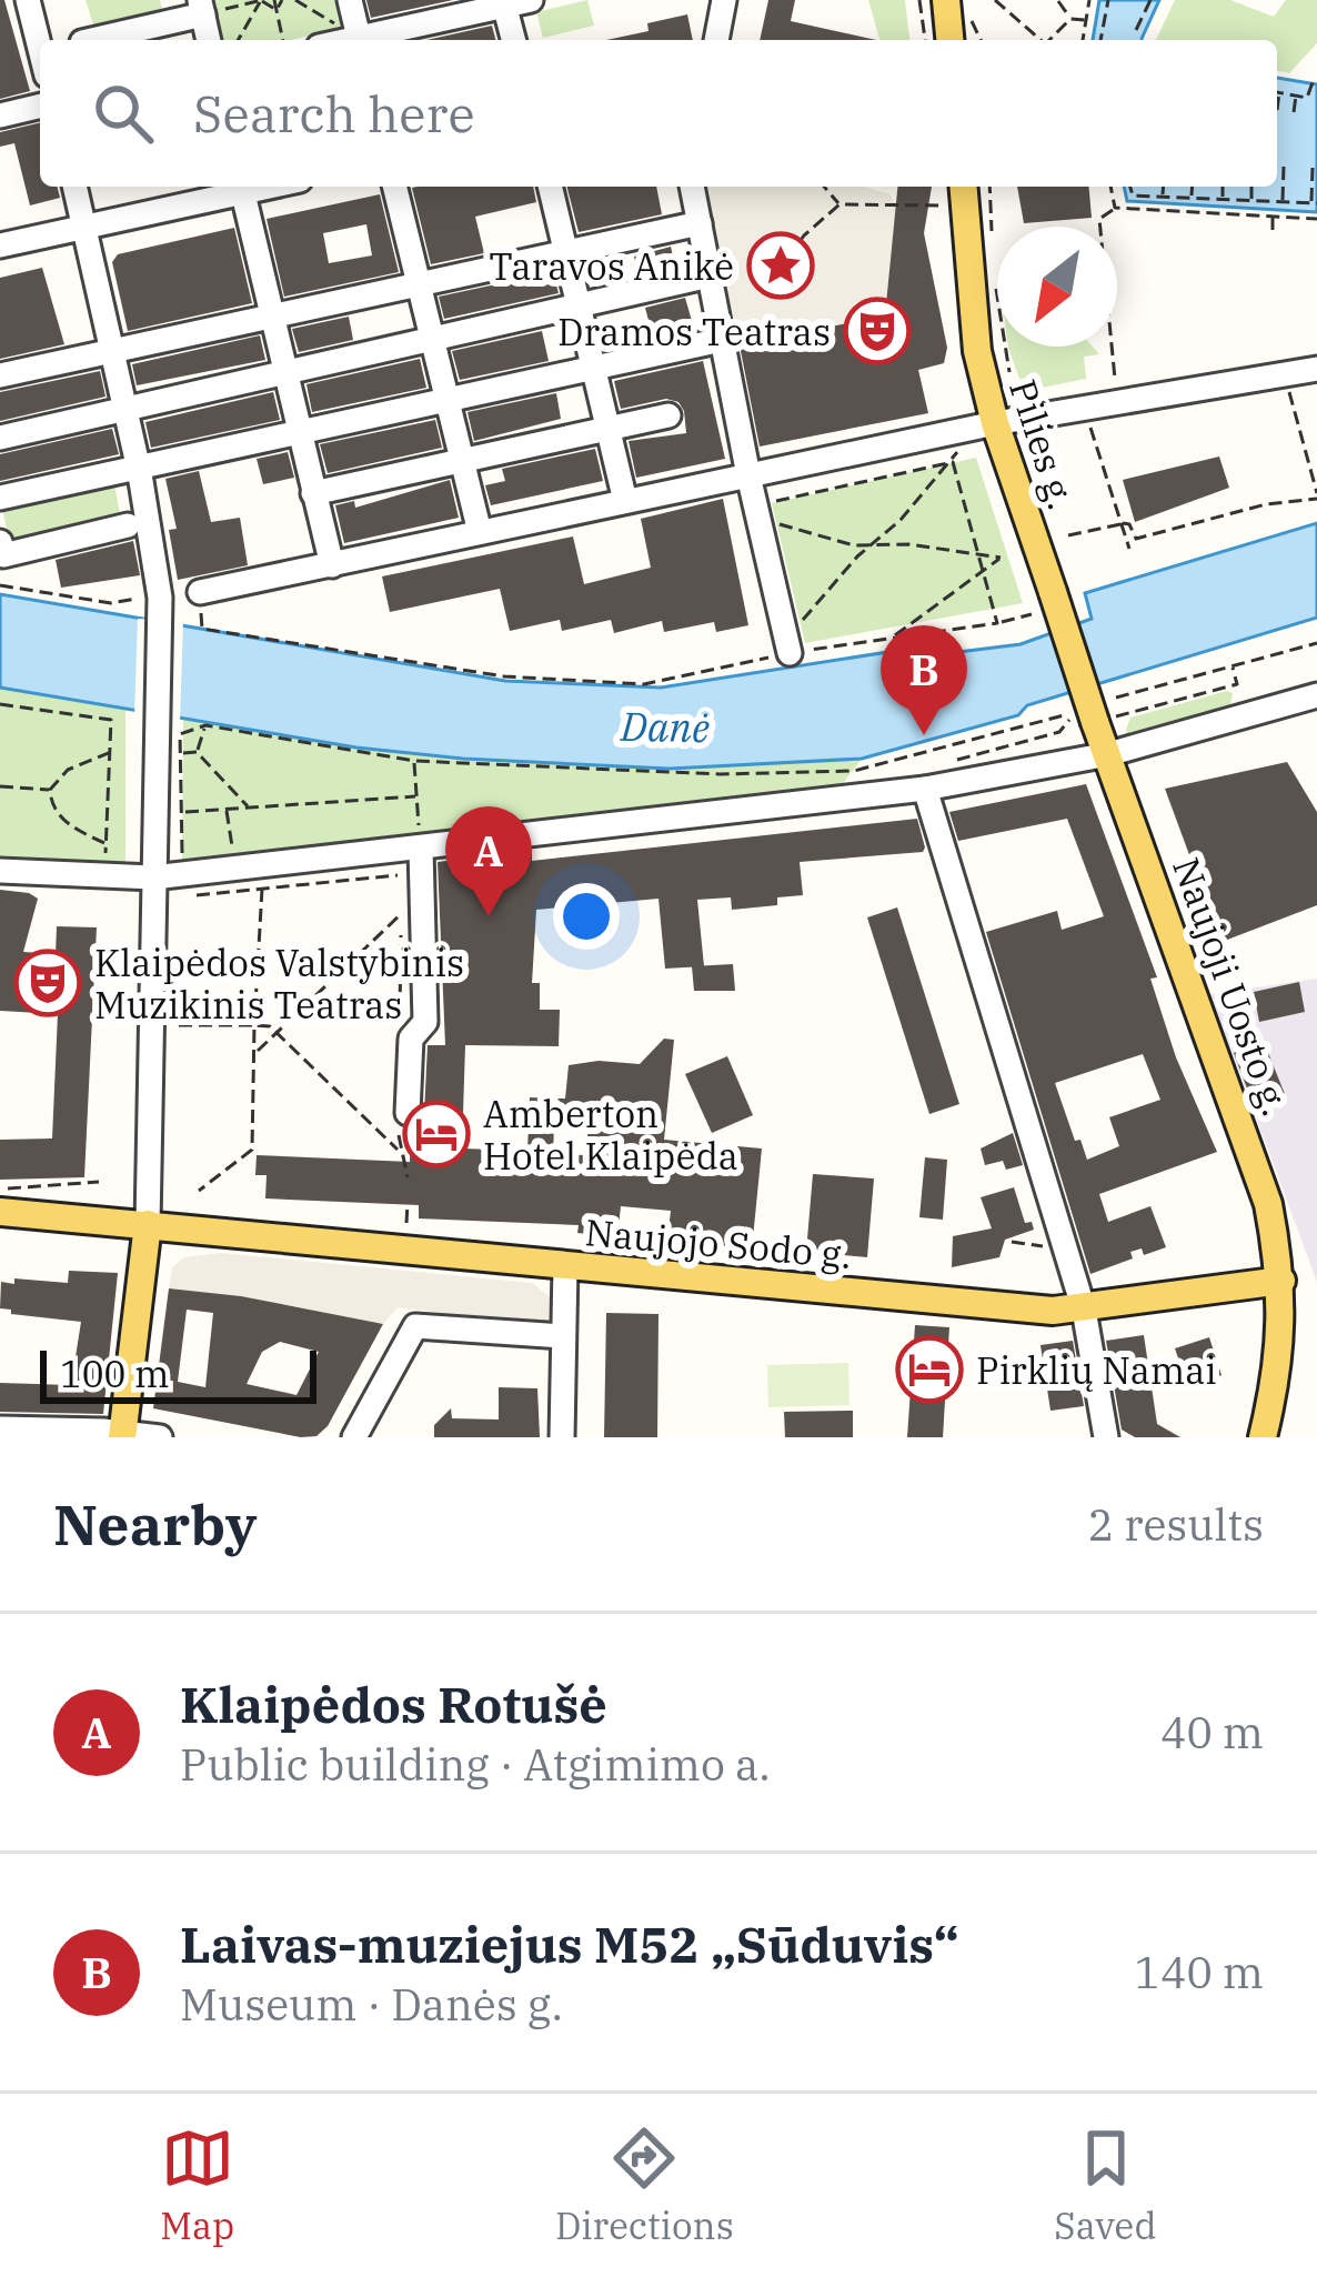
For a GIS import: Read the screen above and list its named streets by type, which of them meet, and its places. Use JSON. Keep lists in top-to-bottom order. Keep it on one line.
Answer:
{"streets":{"main road":["Pilies g.","Naujoji Uosto g.","Naujojo Sodo g."]},"crossings":[["Pilies g.","Naujoji Uosto g."],["Naujoji Uosto g.","Naujojo Sodo g."]],"water":["Danė"],"places":{"place":["Taravos Anikė"],"theatre":["Dramos Teatras","Klaipėdos Valstybinis Muzikinis Teatras"],"hotel":["Amberton Hotel Klaipėda","Pirklių Namai"]},"scale_bar":"100 m","north":"bottom left","page":{"search":"Search here","pins":["B","A"],"scale":"100 m","heading":["Nearby","2 results"],"list":[{"mark":"A","name":"Klaipėdos Rotušė","note":"Public building · Atgimimo a.","value":"40 m"},{"mark":"B","name":"Laivas-muziejus M52 „Sūduvis“","note":"Museum · Danės g.","value":"140 m"}],"nav":["Map","Directions","Saved"]}}
